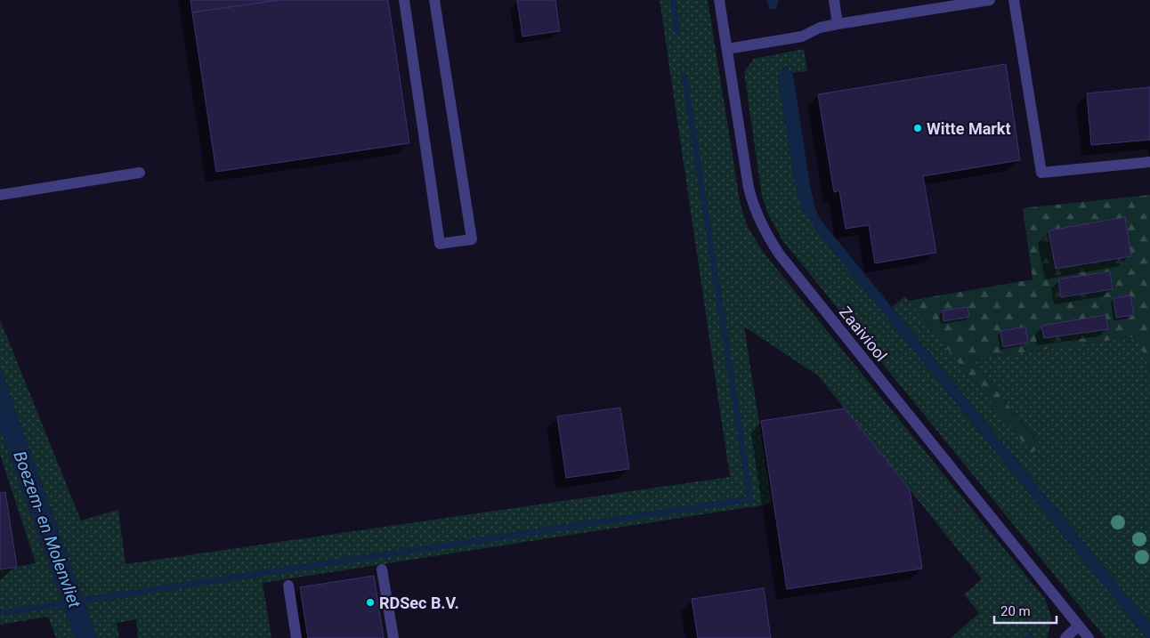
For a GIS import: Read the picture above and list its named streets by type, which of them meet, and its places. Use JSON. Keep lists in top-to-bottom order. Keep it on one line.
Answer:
{"streets":{"street":["Zaaiviool"]},"water":["Boezem- en Molenvliet"],"places":["Witte Markt","RDSec B.V."],"scale_bar":"20 m"}
